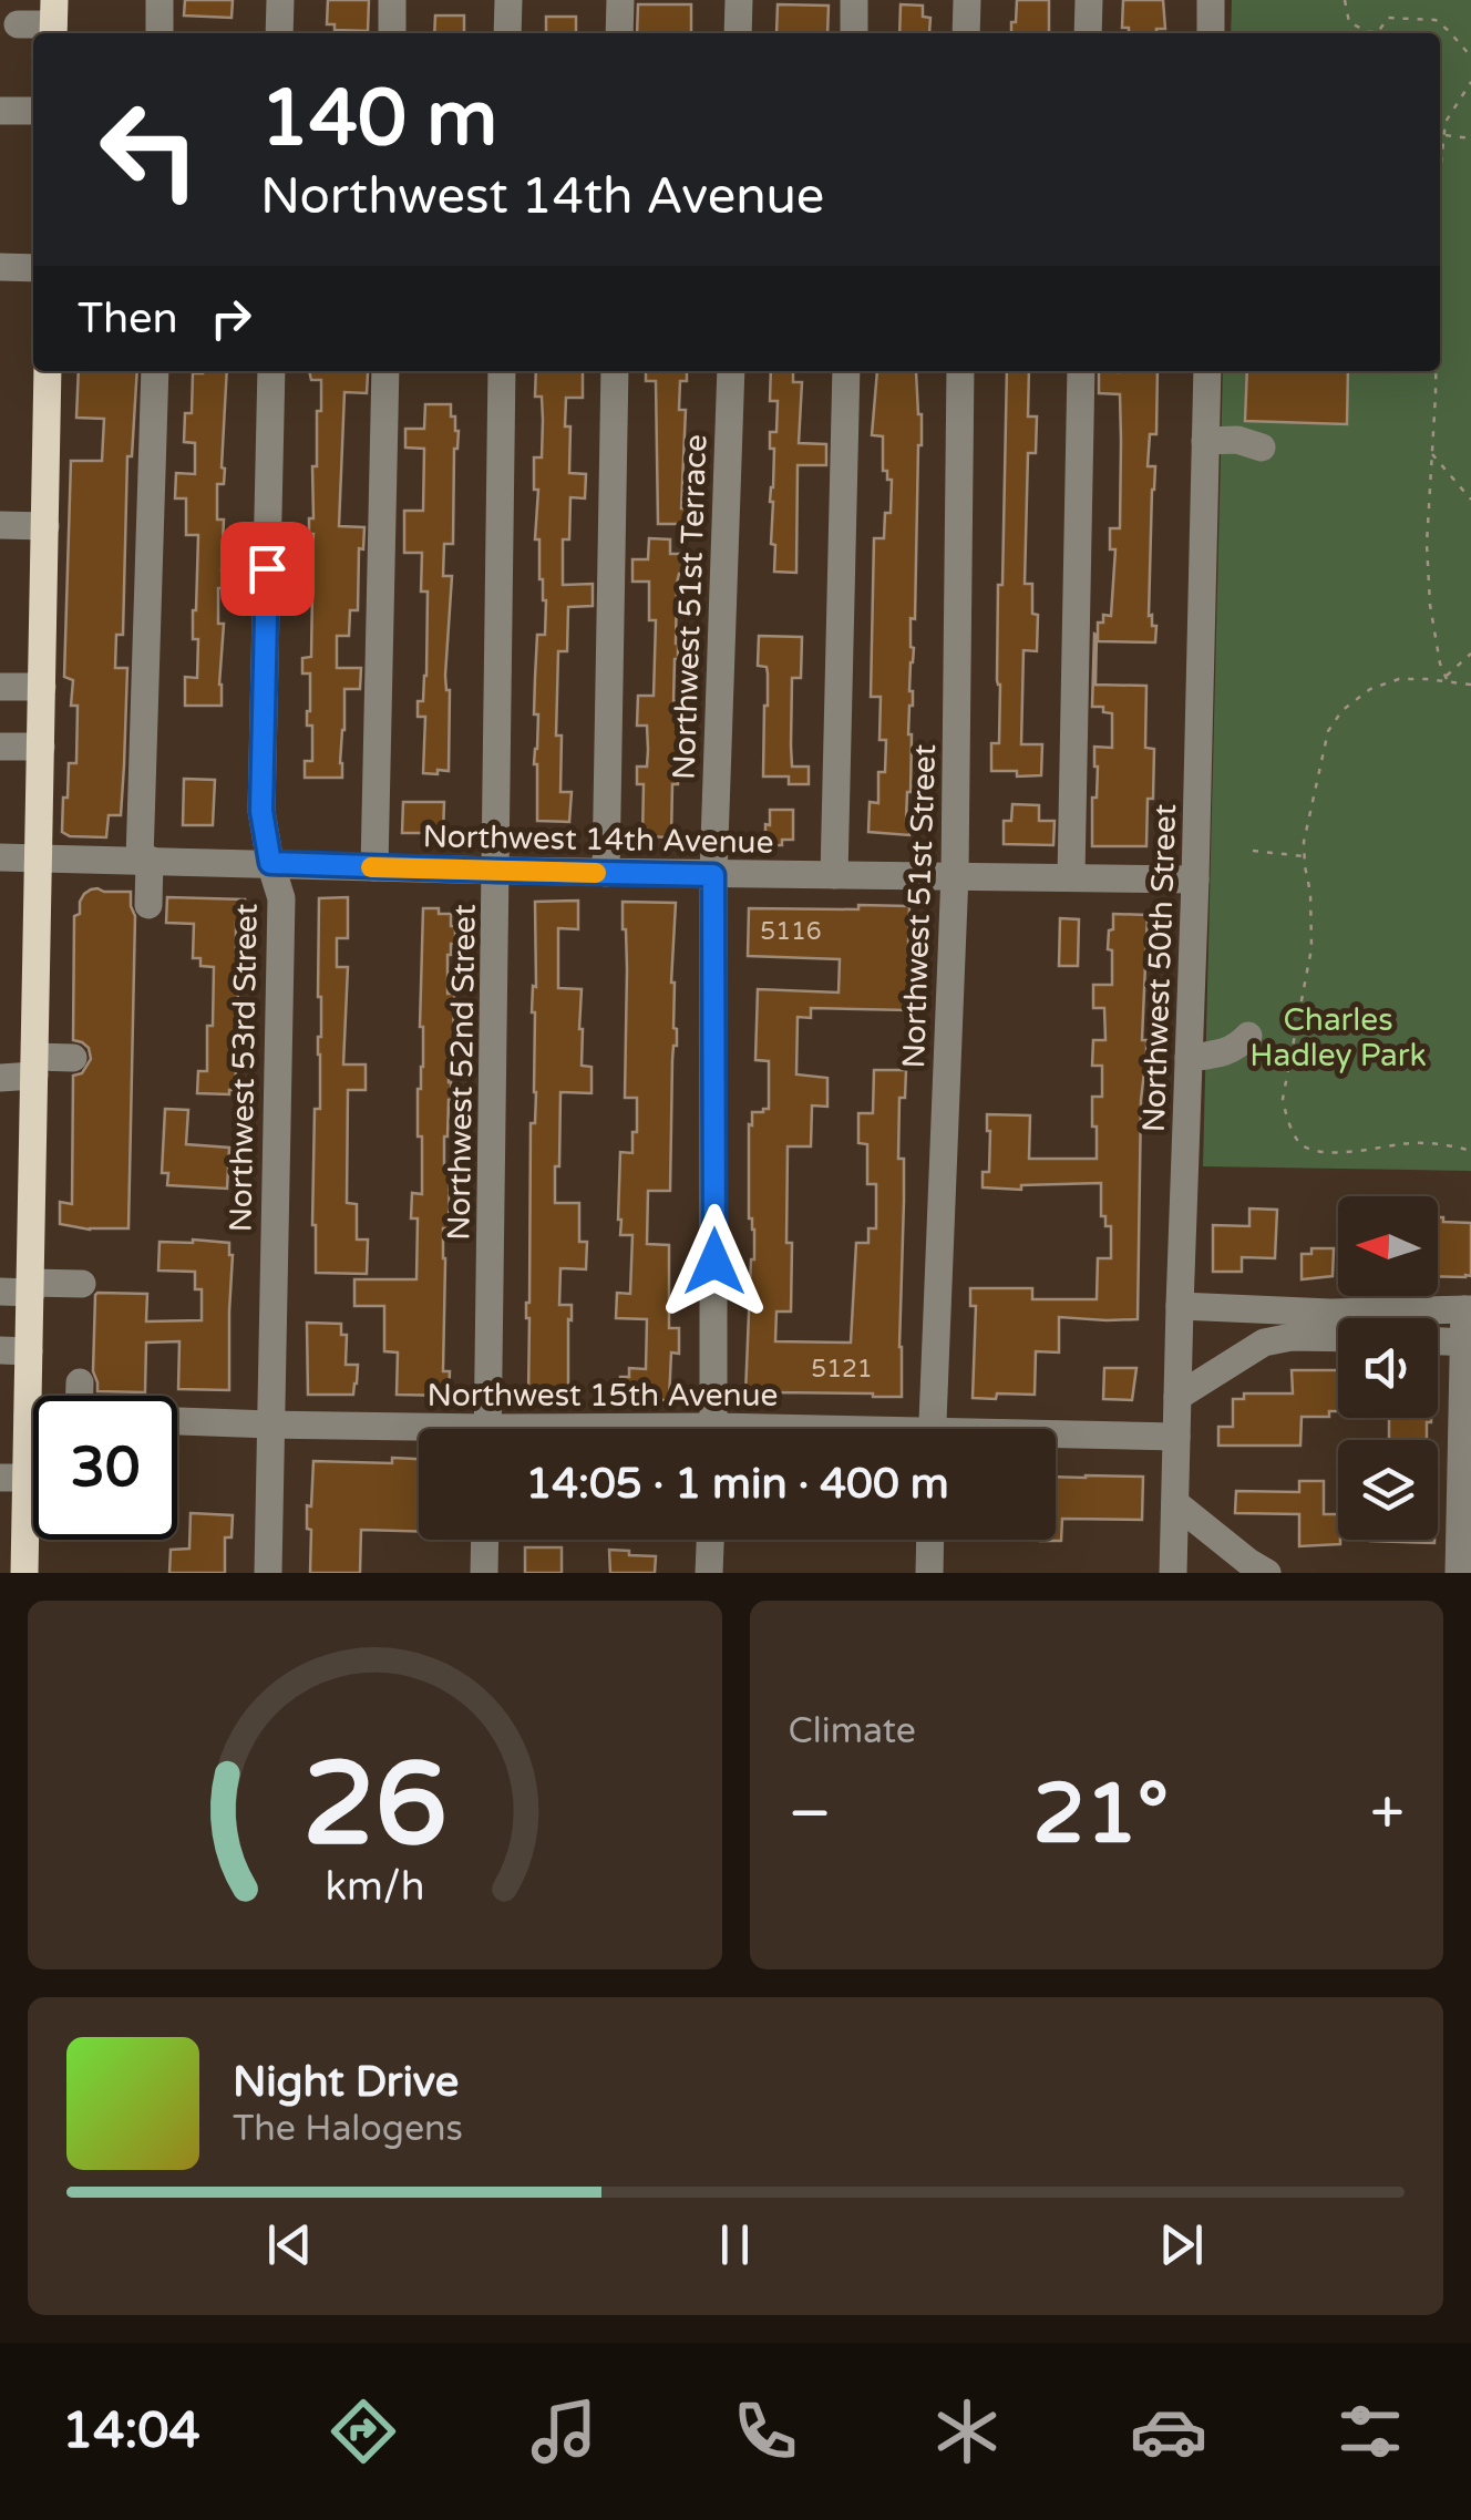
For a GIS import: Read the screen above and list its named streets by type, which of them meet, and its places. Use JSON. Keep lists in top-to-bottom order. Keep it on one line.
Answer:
{"streets":{"street":["Northwest 51st Terrace","Northwest 14th Avenue","Northwest 51st Street","Northwest 50th Street","Northwest 53rd Street","Northwest 52nd Street","Northwest 15th Avenue"]},"crossings":[["Northwest 51st Terrace","Northwest 14th Avenue"],["Northwest 14th Avenue","Northwest 51st Street"],["Northwest 14th Avenue","Northwest 50th Street"],["Northwest 14th Avenue","Northwest 53rd Street"],["Northwest 14th Avenue","Northwest 52nd Street"],["Northwest 50th Street","Northwest 15th Avenue"],["Northwest 53rd Street","Northwest 15th Avenue"]],"parks":["Charles Hadley Park"],"house_numbers":["5116","5121"],"north":"left","page":{"turn":["140 m","Northwest 14th Avenue"],"then":"Then","limit":"30","trip":"14:05 · 1 min · 400 m","tile":"Climate","heat":["−","21°","+"],"song":["Night Drive","The Halogens"],"tabs":"14:04","gauge":["26","km/h"]}}
